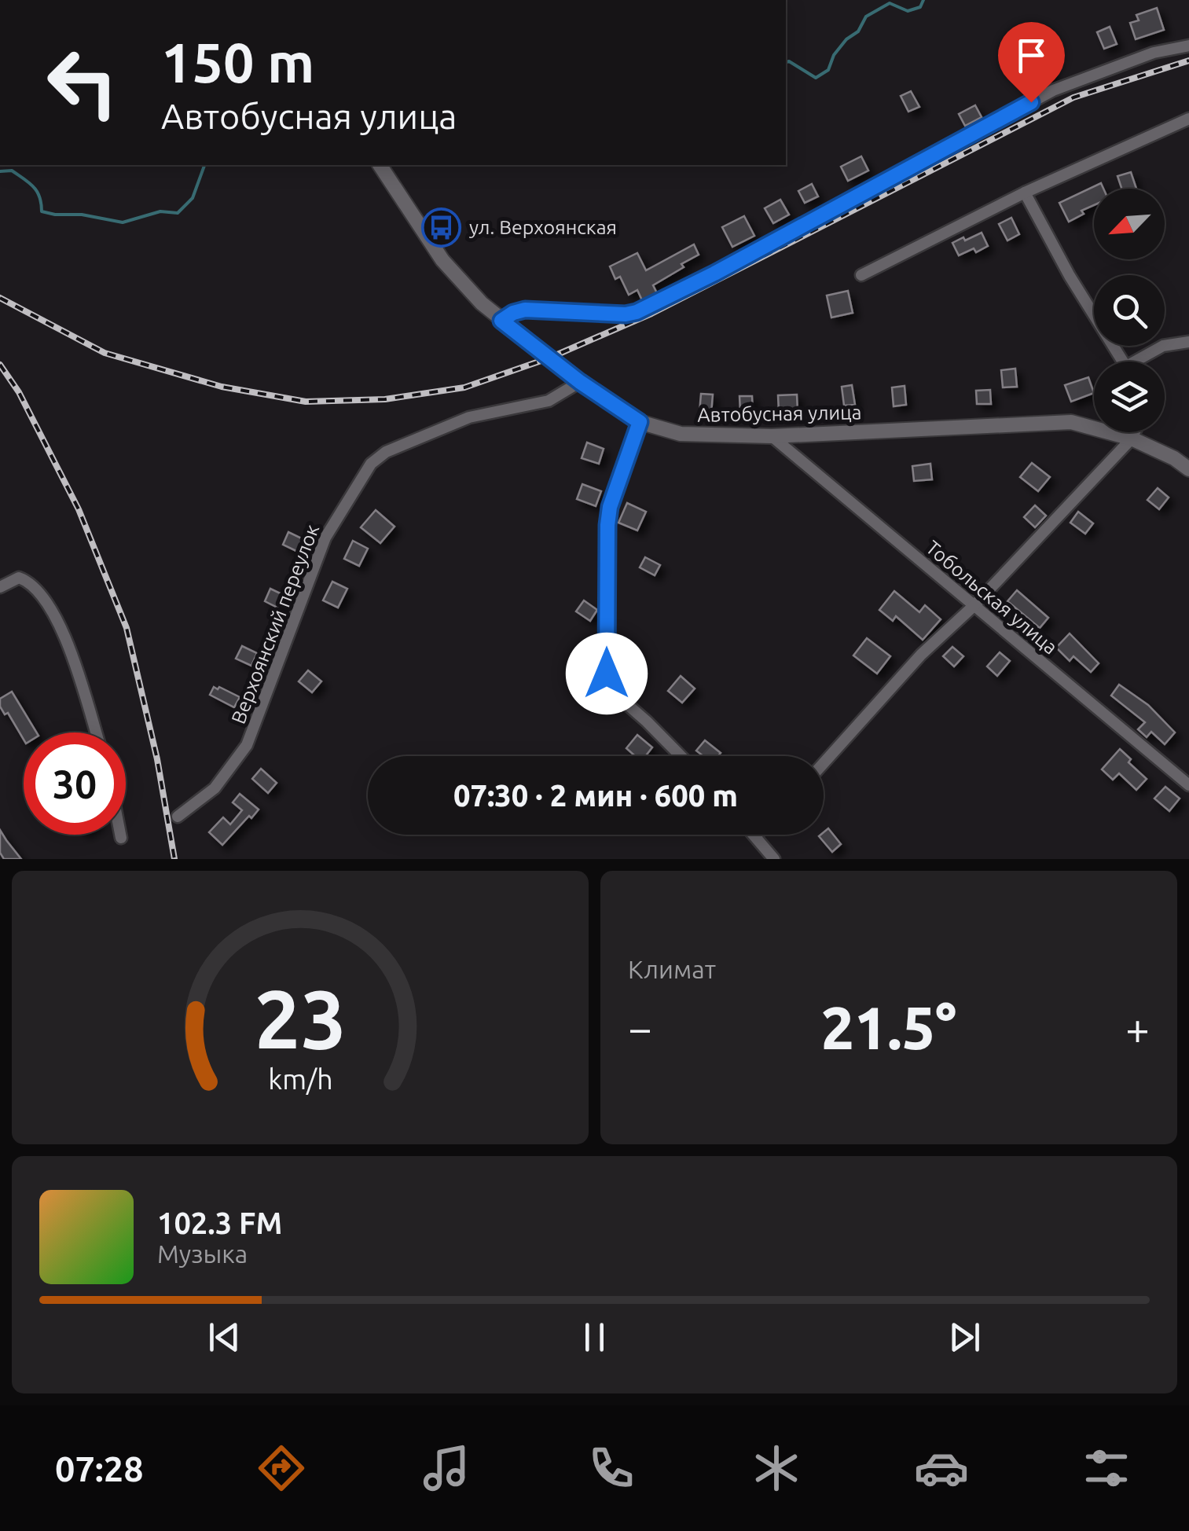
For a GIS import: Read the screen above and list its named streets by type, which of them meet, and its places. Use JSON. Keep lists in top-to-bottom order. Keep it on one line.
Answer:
{"streets":{"street":["Автобусная улица","Тобольская улица","Верхоянский переулок"]},"crossings":[["Автобусная улица","Тобольская улица"],["Автобусная улица","Верхоянский переулок"]],"places":{"bus stop":["ул. Верхоянская"]},"north":"bottom left","page":{"turn":["150 m","Автобусная улица"],"limit":"30","trip":"07:30 · 2 мин · 600 m","tile":"Климат","heat":["−","21.5°","+"],"song":["102.3 FM","Музыка"],"tabs":"07:28","gauge":["23","km/h"]}}
